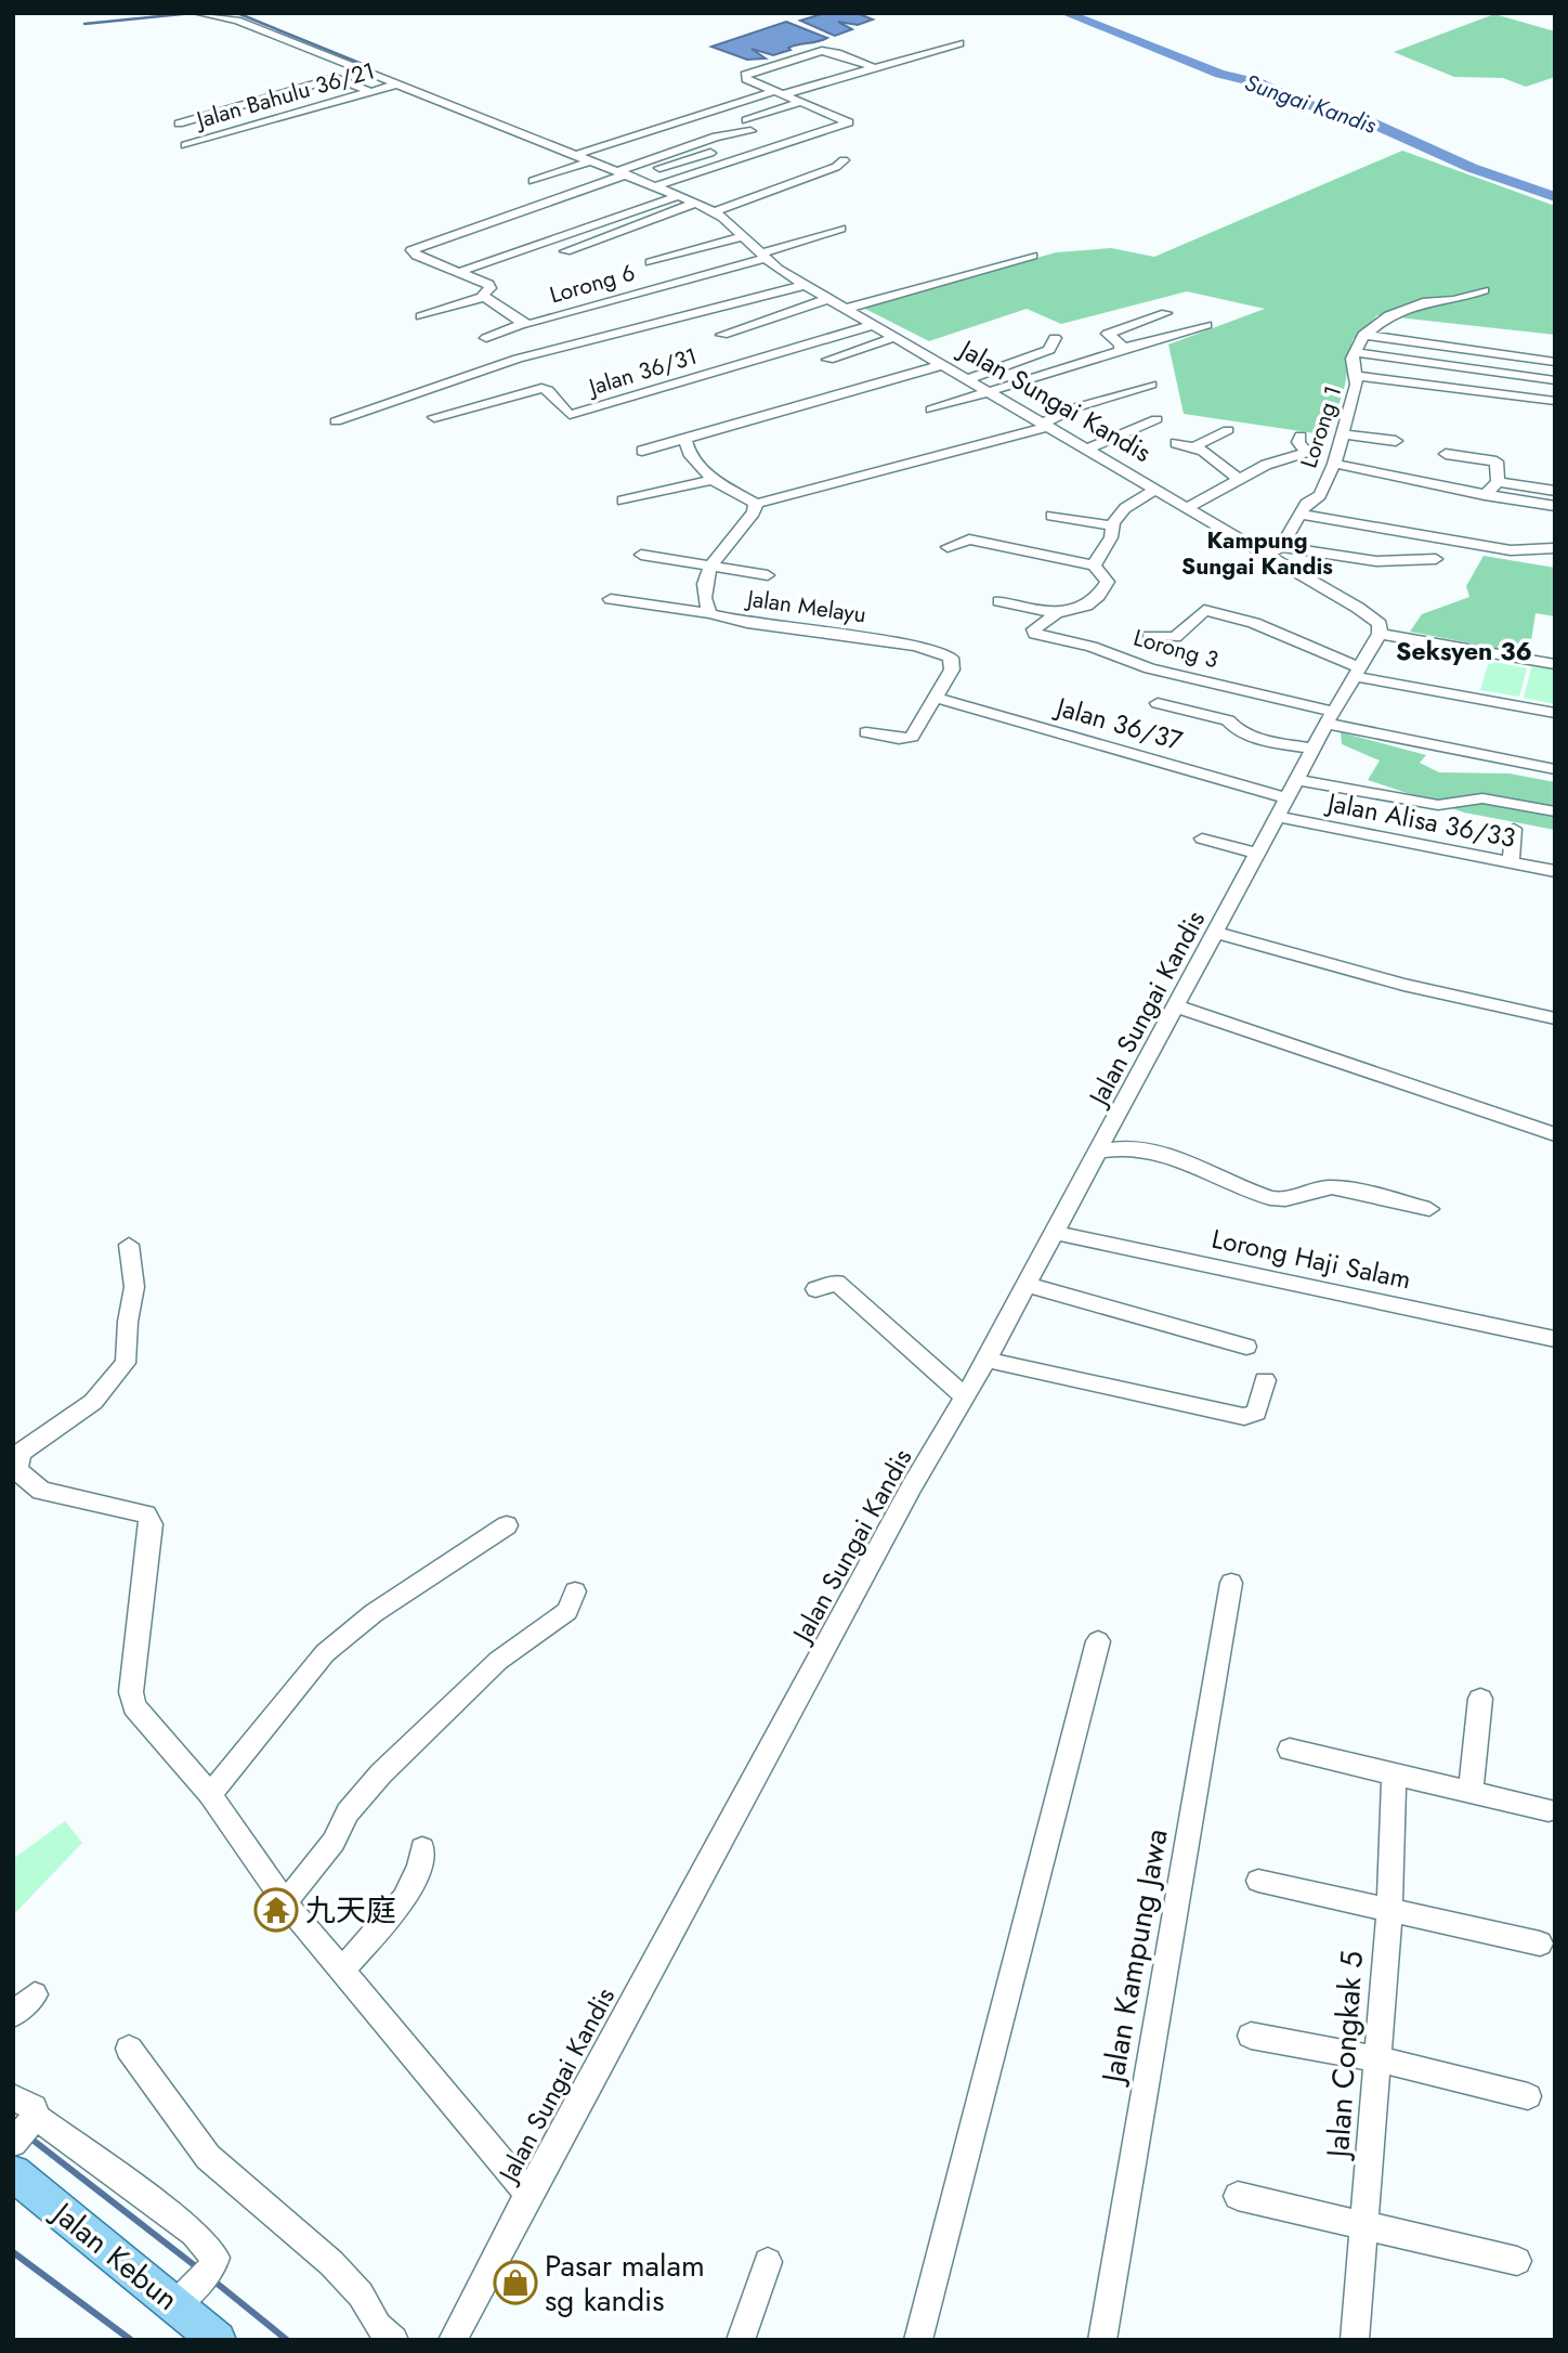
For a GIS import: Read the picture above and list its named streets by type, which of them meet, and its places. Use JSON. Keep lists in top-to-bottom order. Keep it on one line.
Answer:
{"streets":{"main road":["Jalan Kebun"],"street":["Jalan Bahulu 36/21","Lorong 6","Jalan 36/31","Jalan Sungai Kandis","Lorong 1","Jalan Melayu","Lorong 3","Jalan 36/37","Jalan Alisa 36/33","Lorong Haji Salam","Jalan Kampung Jawa","Jalan Congkak 5"]},"crossings":[["Jalan Bahulu 36/21","Jalan Sungai Kandis"],["Lorong 6","Jalan Sungai Kandis"],["Jalan 36/31","Jalan Sungai Kandis"],["Jalan Sungai Kandis","Lorong 1"],["Jalan Sungai Kandis","Lorong 3"],["Jalan Sungai Kandis","Jalan 36/37"],["Jalan Sungai Kandis","Jalan Alisa 36/33"],["Jalan Sungai Kandis","Lorong Haji Salam"],["Jalan Melayu","Jalan 36/37"]],"districts":["Kampung Sungai Kandis","Seksyen 36"],"water":["Sungai Kandis"],"places":{"temple":["九天庭"],"shop":["Pasar malam sg kandis"]}}
